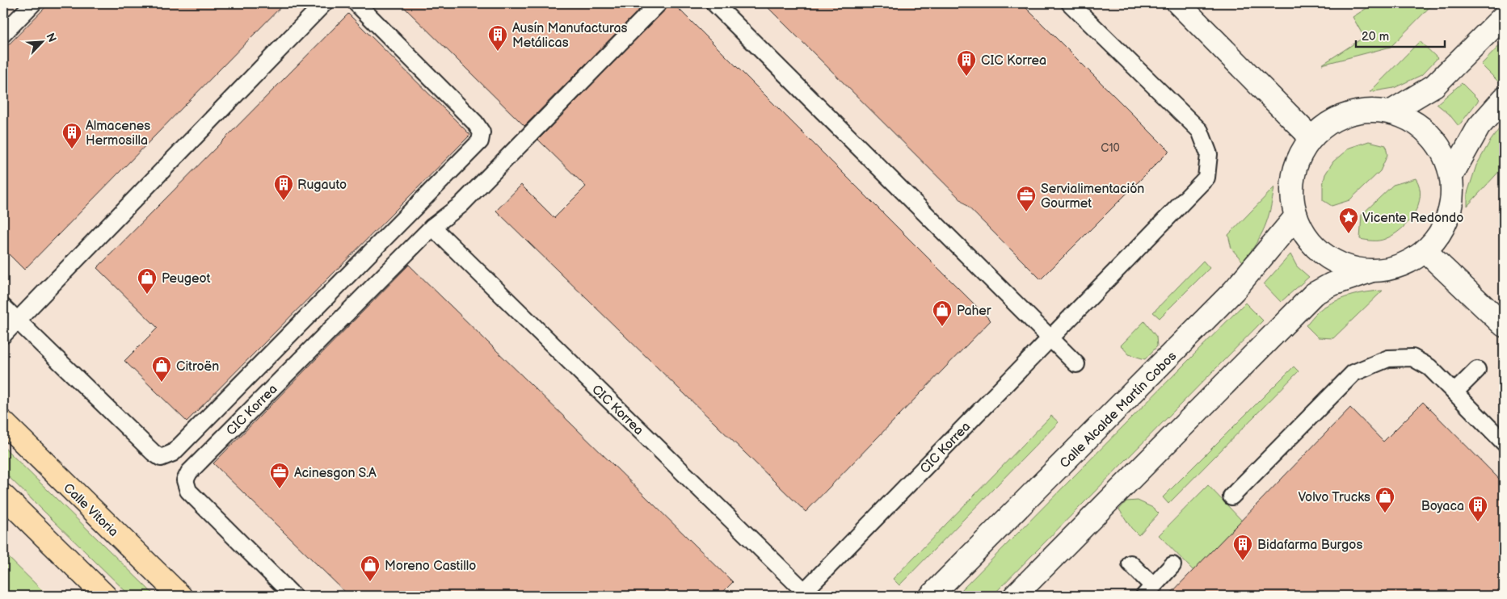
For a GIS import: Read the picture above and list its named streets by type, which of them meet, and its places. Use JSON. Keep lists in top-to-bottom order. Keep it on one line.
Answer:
{"streets":{"highway":["Calle Vitoria"],"main road":["Calle Alcalde Martín Cobos"],"lane":["CIC Korrea"]},"places":{"building":["Ausín Manufacturas Metálicas","CIC Korrea","Almacenes Hermosilla","Rugauto","Boyaca","Bidafarma Burgos"],"office":["Servialimentación Gourmet","Acinesgon S.A"],"place":["Vicente Redondo"],"shop":["Peugeot","Paher","Citroën","Volvo Trucks","Moreno Castillo"]},"house_numbers":["C10"],"scale_bar":"20 m","north":"top right"}
